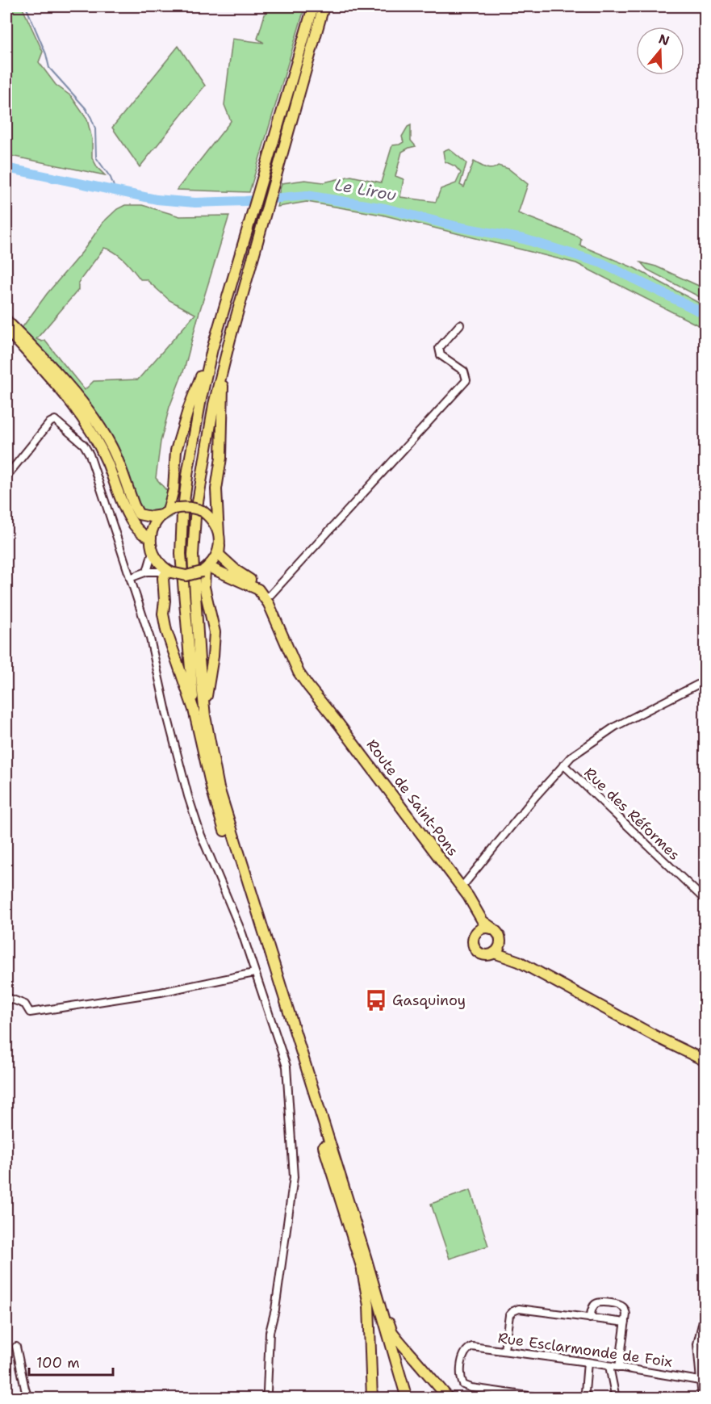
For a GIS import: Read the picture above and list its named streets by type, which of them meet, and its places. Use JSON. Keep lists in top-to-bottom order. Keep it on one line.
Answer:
{"streets":{"main road":["Route de Saint-Pons"],"street":["Rue des Réformes","Rue Esclarmonde de Foix"]},"water":["Le Lirou"],"places":{"bus stop":["Gasquinoy"]},"scale_bar":"100 m","north":"top"}
